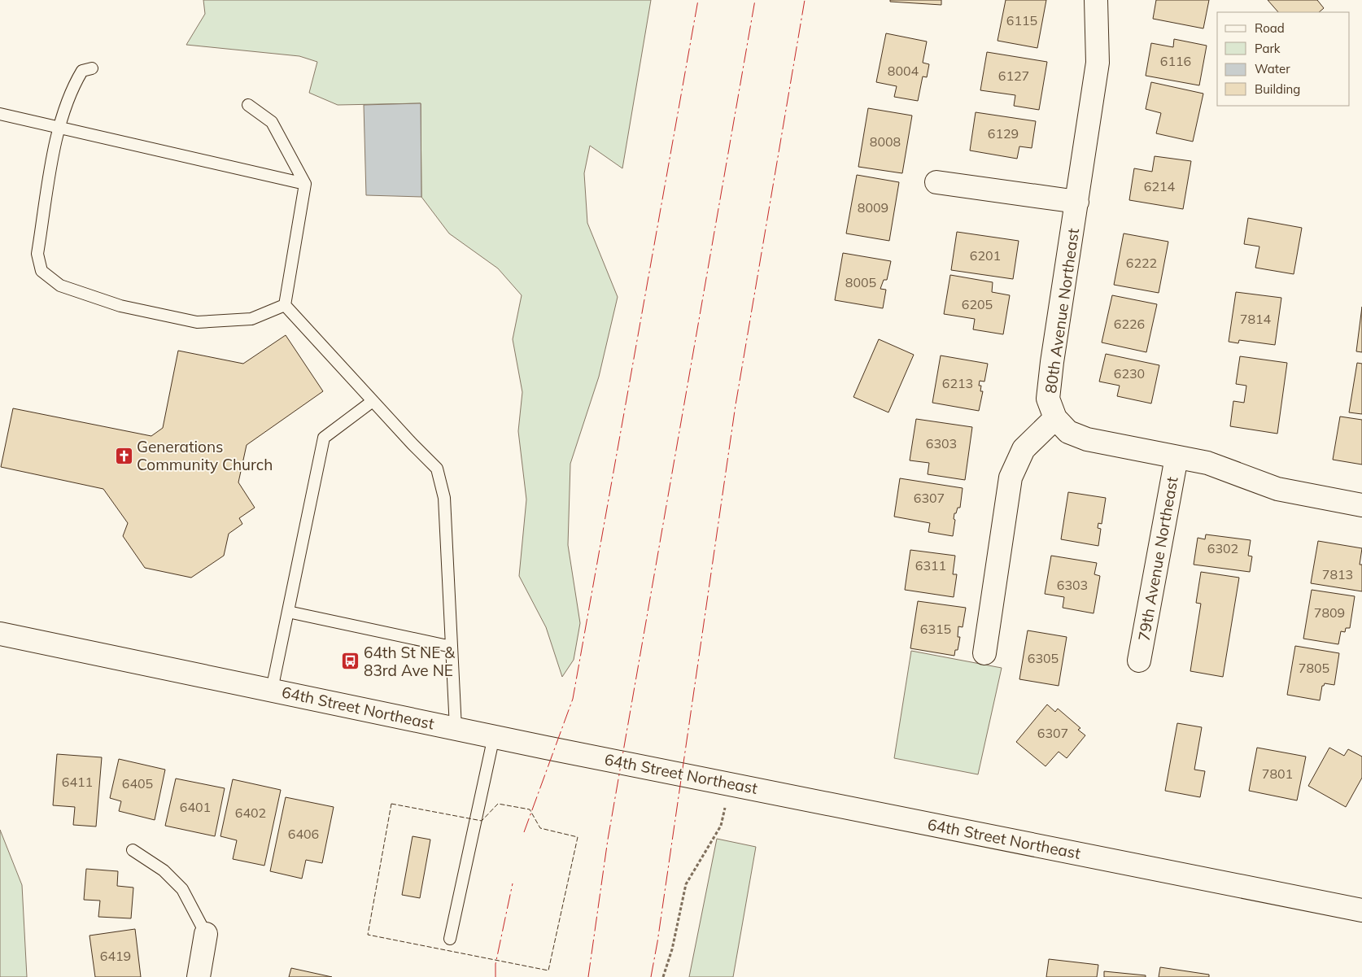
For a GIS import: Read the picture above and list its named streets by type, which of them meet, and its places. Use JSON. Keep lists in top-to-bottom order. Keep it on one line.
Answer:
{"streets":{"street":["80th Avenue Northeast","79th Avenue Northeast","64th Street Northeast"]},"places":{"church":["Generations Community Church"],"bus stop":["64th St NE & 83rd Ave NE"]},"house_numbers":["6115","6116","8004","6127","6129","8008","6214","8009","6201","6222","8005","6205","7814","6226","6230","6213","6303","6307","6302","6311","7813","6303","7809","6315","6305","7805","6307","7801","6411","6405","6401","6402","6406","6419"],"legend":["Road","Park","Water","Building"]}
